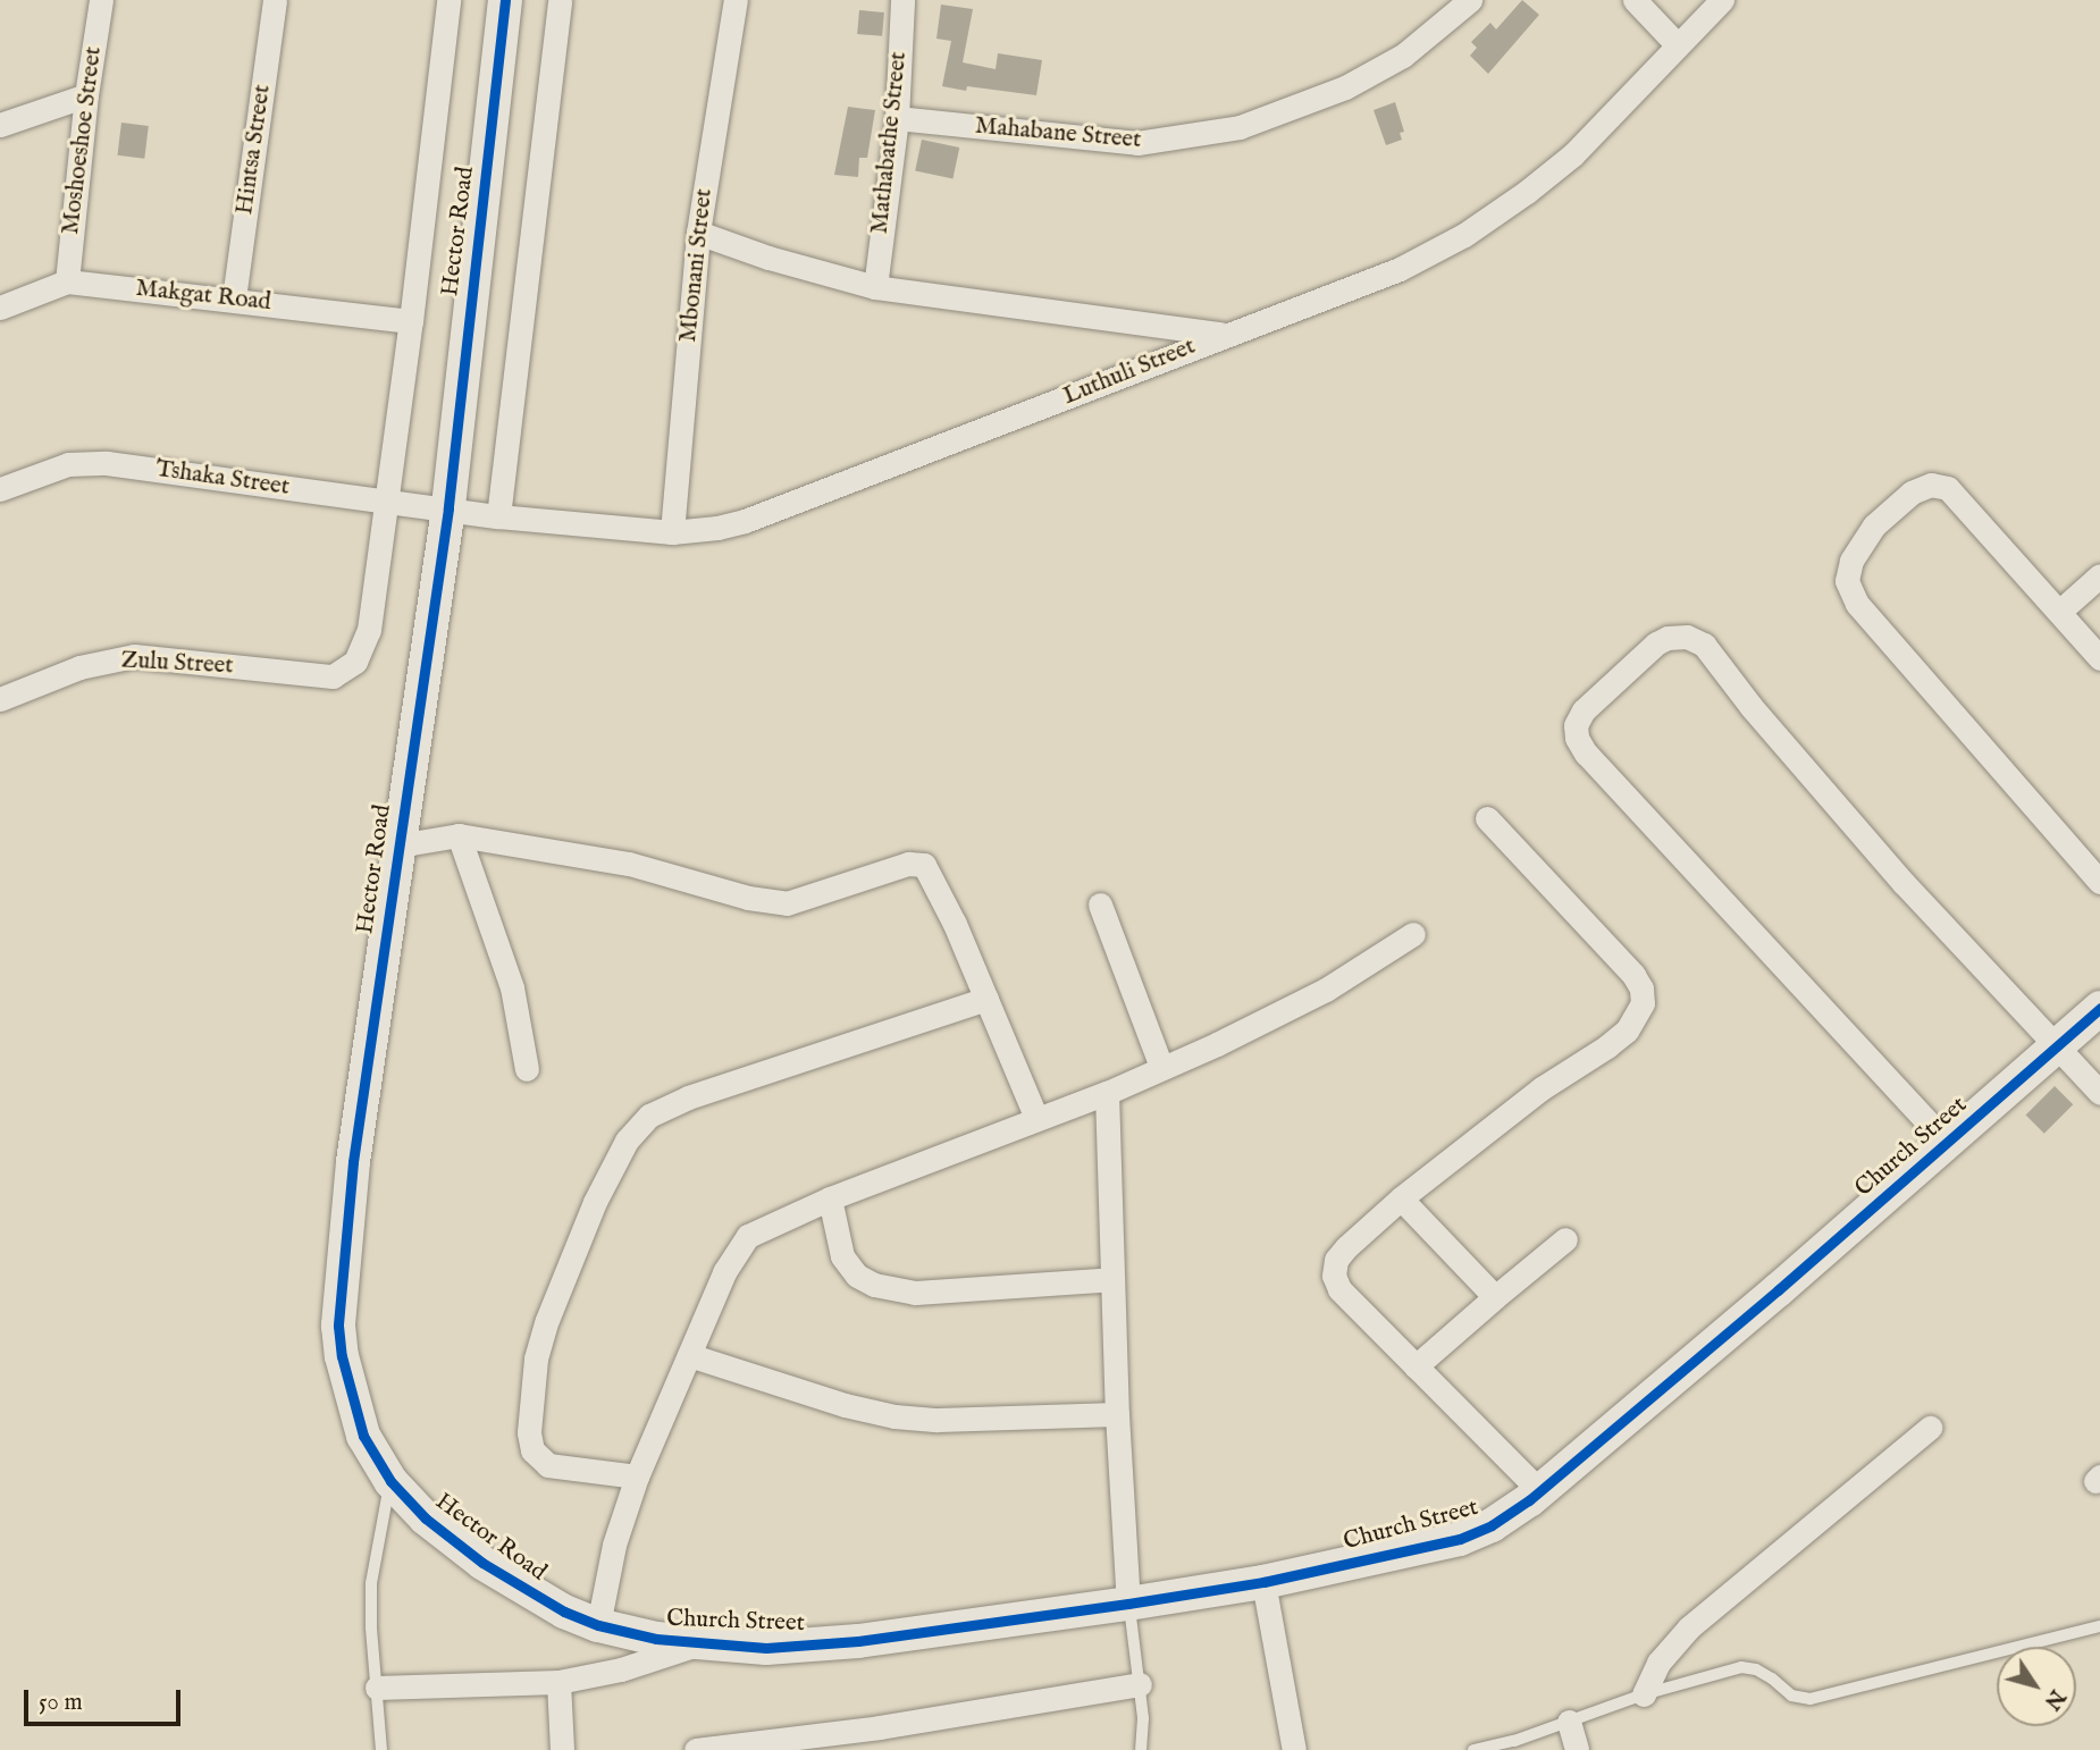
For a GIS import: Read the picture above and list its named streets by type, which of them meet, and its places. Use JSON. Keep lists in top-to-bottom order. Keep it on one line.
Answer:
{"streets":{"street":["Mahabane Street","Moshoeshoe Street","Mathabathe Street","Hintsa Street","Hector Road","Mbonani Street","Makgat Road","Luthuli Street","Tshaka Street","Zulu Street","Church Street"]},"crossings":[["Mahabane Street","Mathabathe Street"],["Moshoeshoe Street","Makgat Road"],["Hintsa Street","Makgat Road"],["Hector Road","Makgat Road"],["Hector Road","Luthuli Street"],["Hector Road","Tshaka Street"],["Hector Road","Zulu Street"],["Hector Road","Church Street"],["Mbonani Street","Luthuli Street"],["Luthuli Street","Tshaka Street"]],"scale_bar":"50 m","north":"bottom right"}
